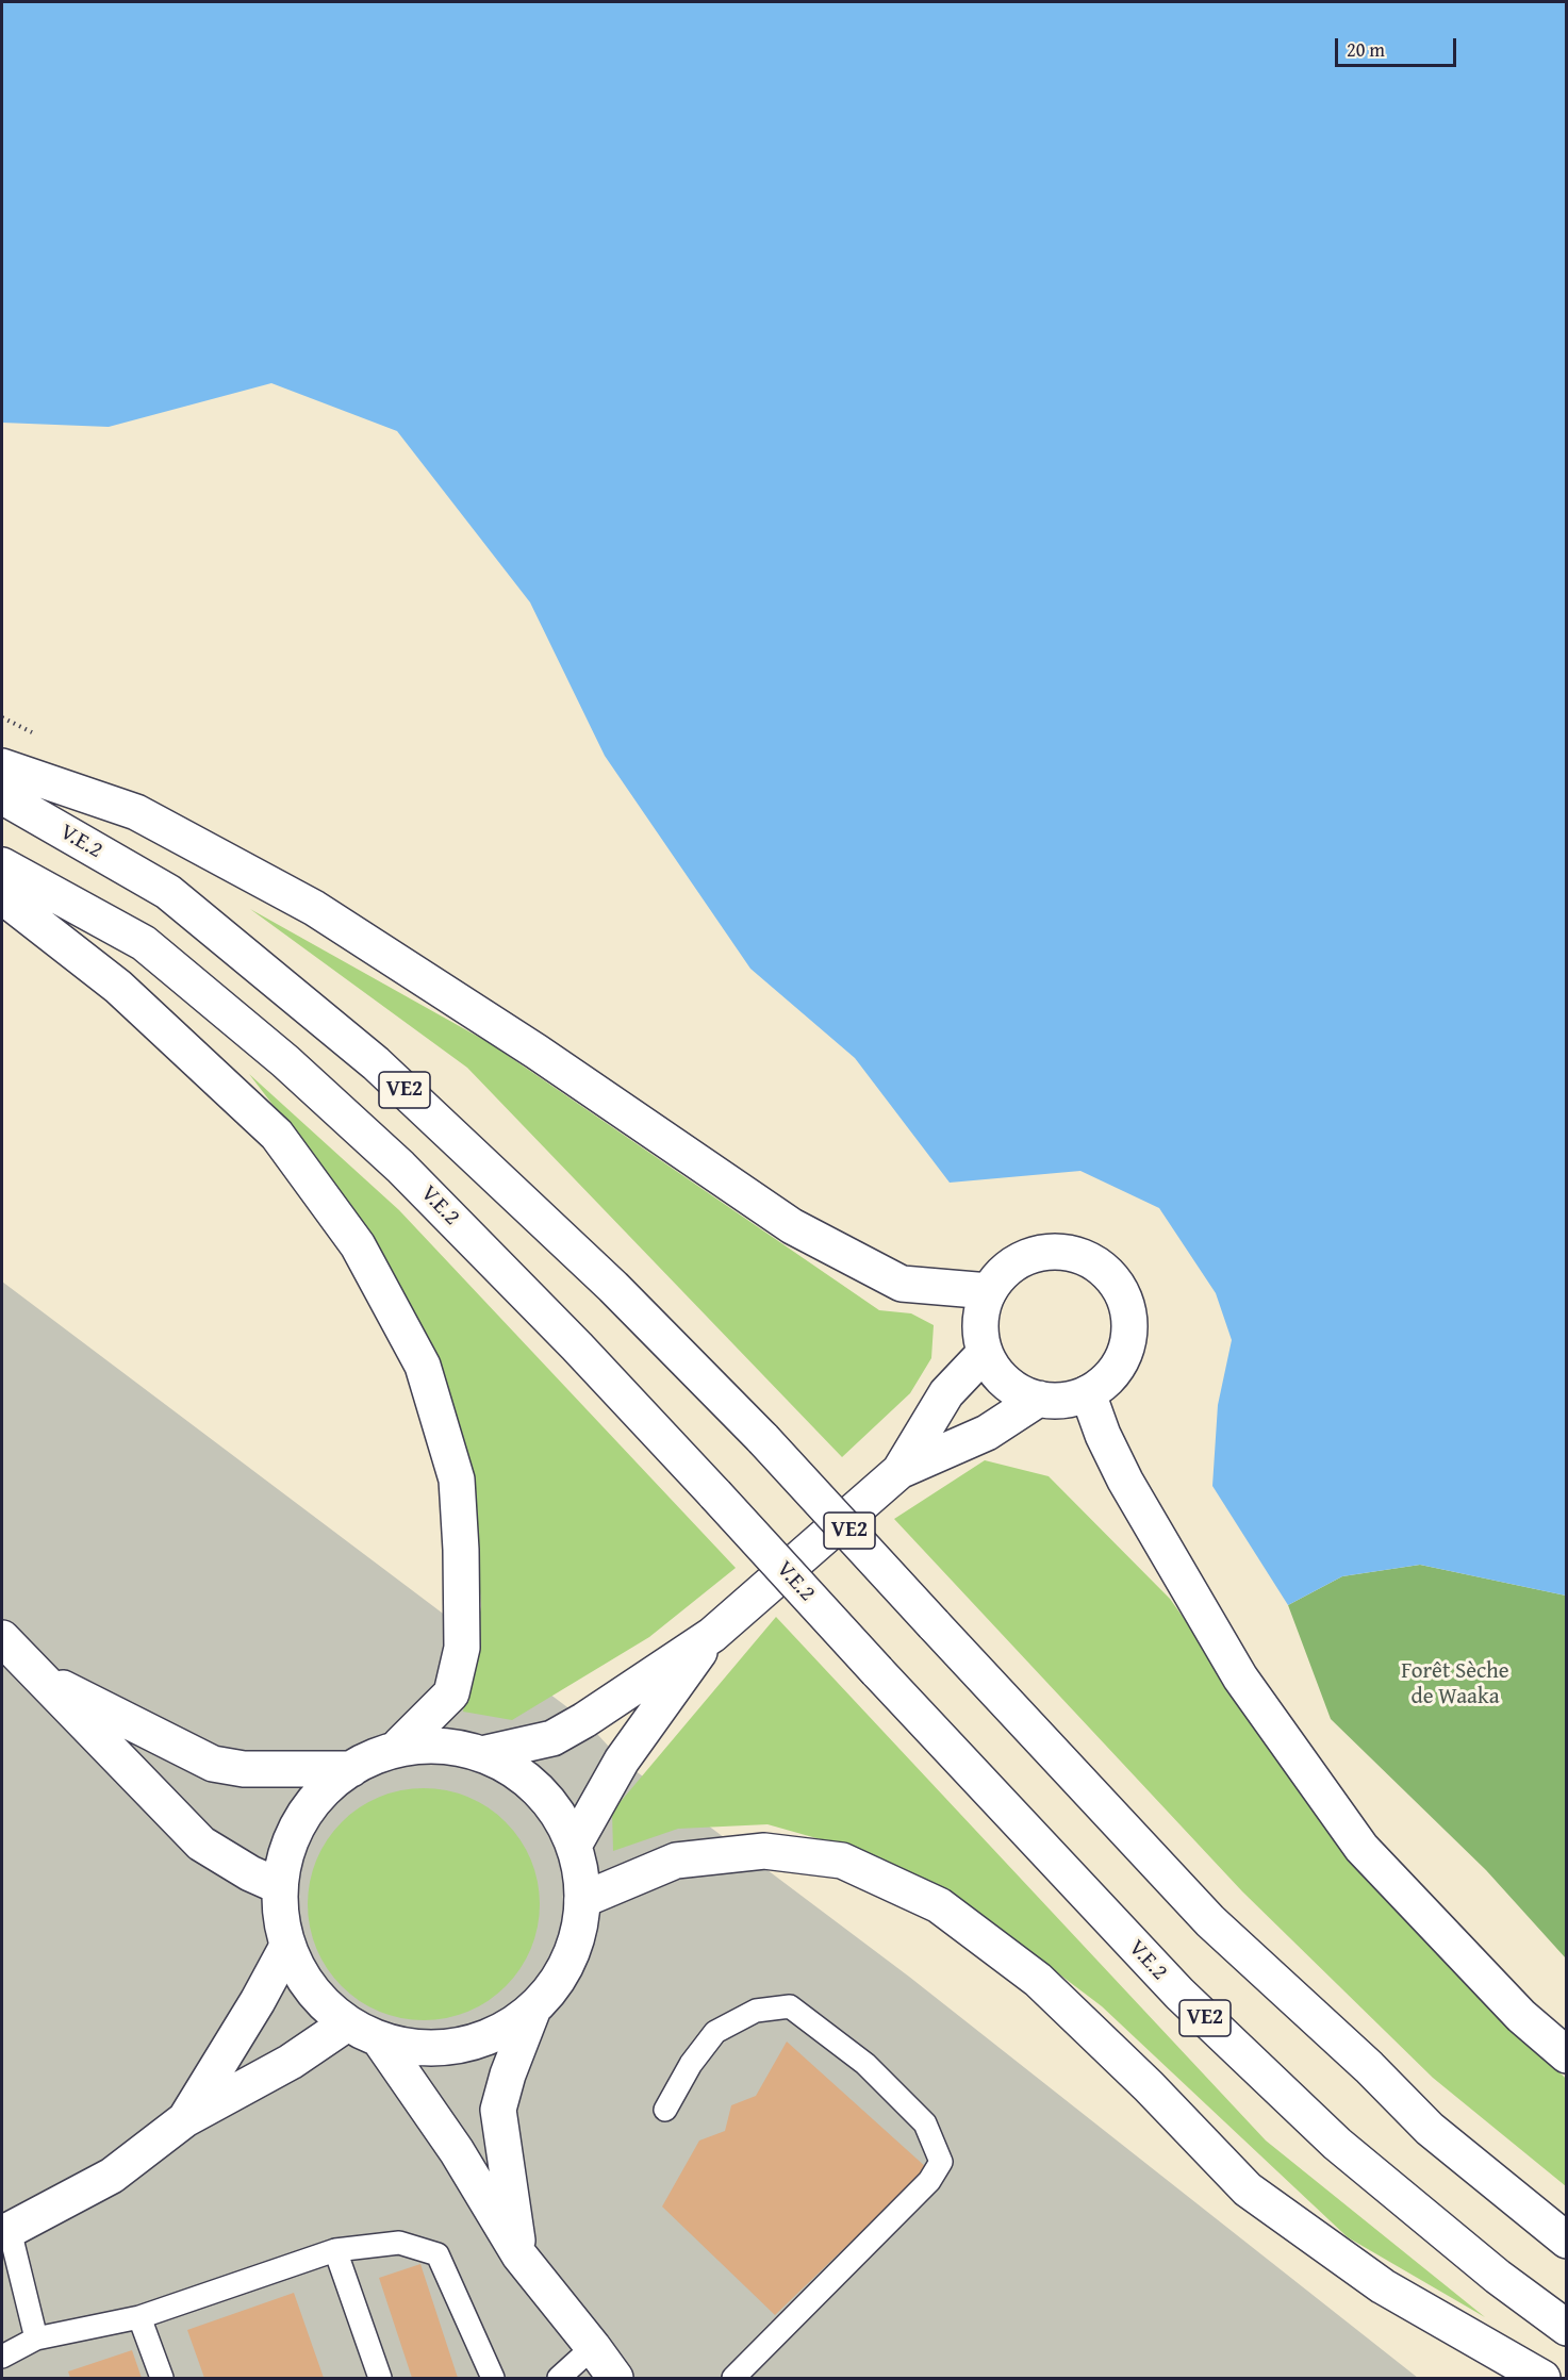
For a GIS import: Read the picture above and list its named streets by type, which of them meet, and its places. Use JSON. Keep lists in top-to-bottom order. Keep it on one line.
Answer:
{"streets":{"main road":["V.E.2","VE2"]},"parks":["Forêt Sèche de Waaka"],"scale_bar":"20 m"}
